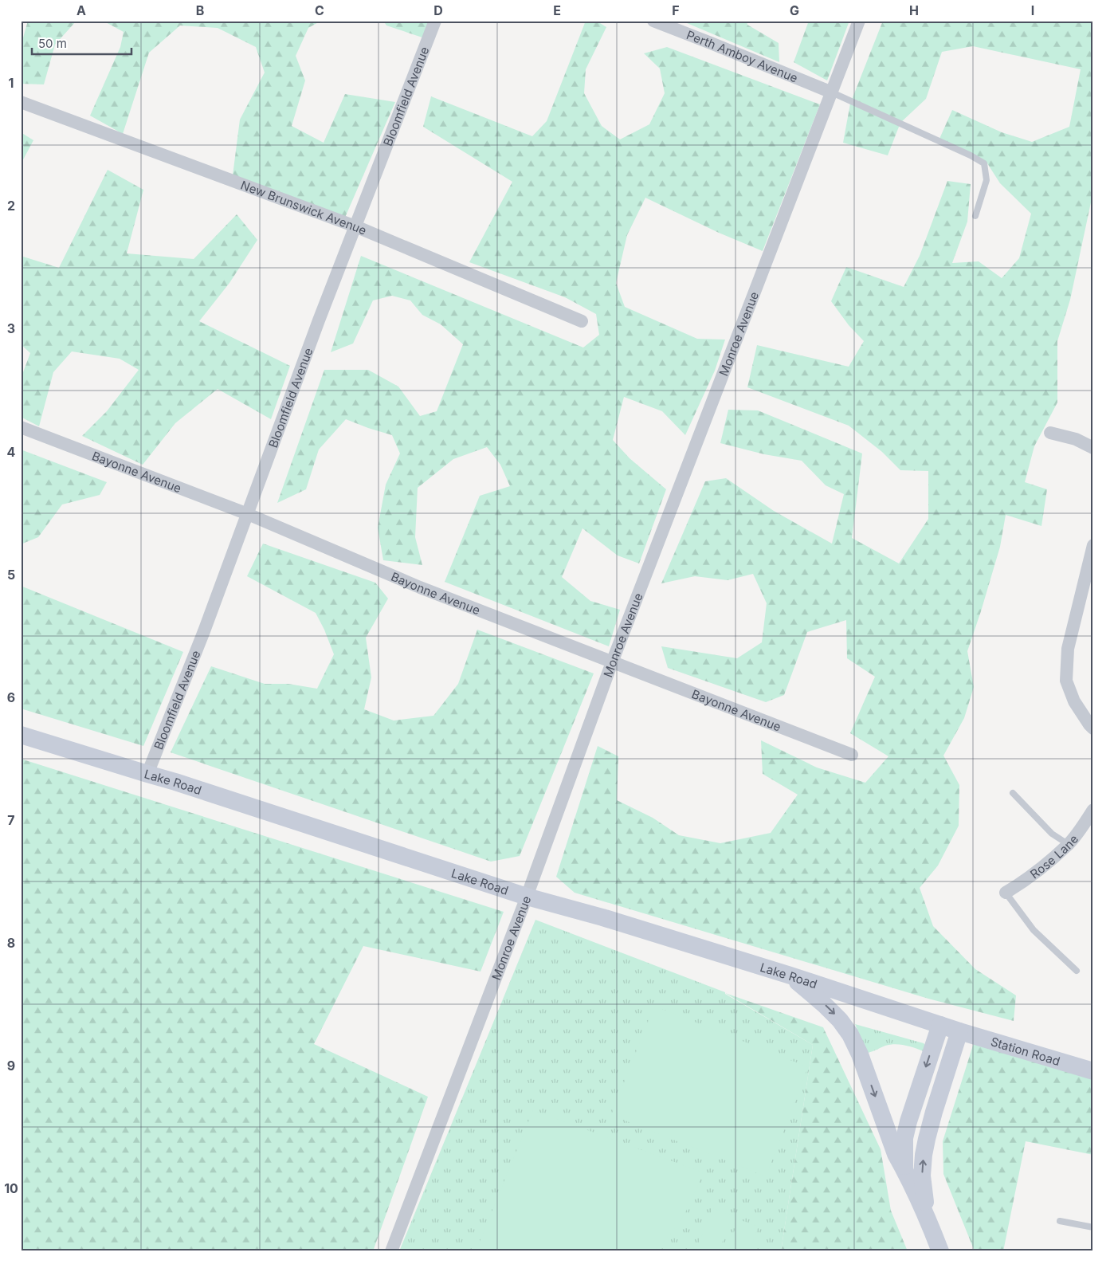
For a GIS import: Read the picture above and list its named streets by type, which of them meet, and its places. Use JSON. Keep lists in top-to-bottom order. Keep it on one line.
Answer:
{"streets":{"street":["Perth Amboy Avenue","Bloomfield Avenue","New Brunswick Avenue","Monroe Avenue","Bayonne Avenue","Lake Road","Rose Lane","Station Road"]},"crossings":[["Perth Amboy Avenue","Monroe Avenue"],["Bloomfield Avenue","New Brunswick Avenue"],["Bloomfield Avenue","Bayonne Avenue"],["Bloomfield Avenue","Lake Road"],["Monroe Avenue","Bayonne Avenue"],["Monroe Avenue","Lake Road"],["Lake Road","Station Road"]],"scale_bar":"50 m","grid":{"columns":["A","B","C","D","E","F","G","H","I"],"rows":["1","2","3","4","5","6","7","8","9","10"]}}
